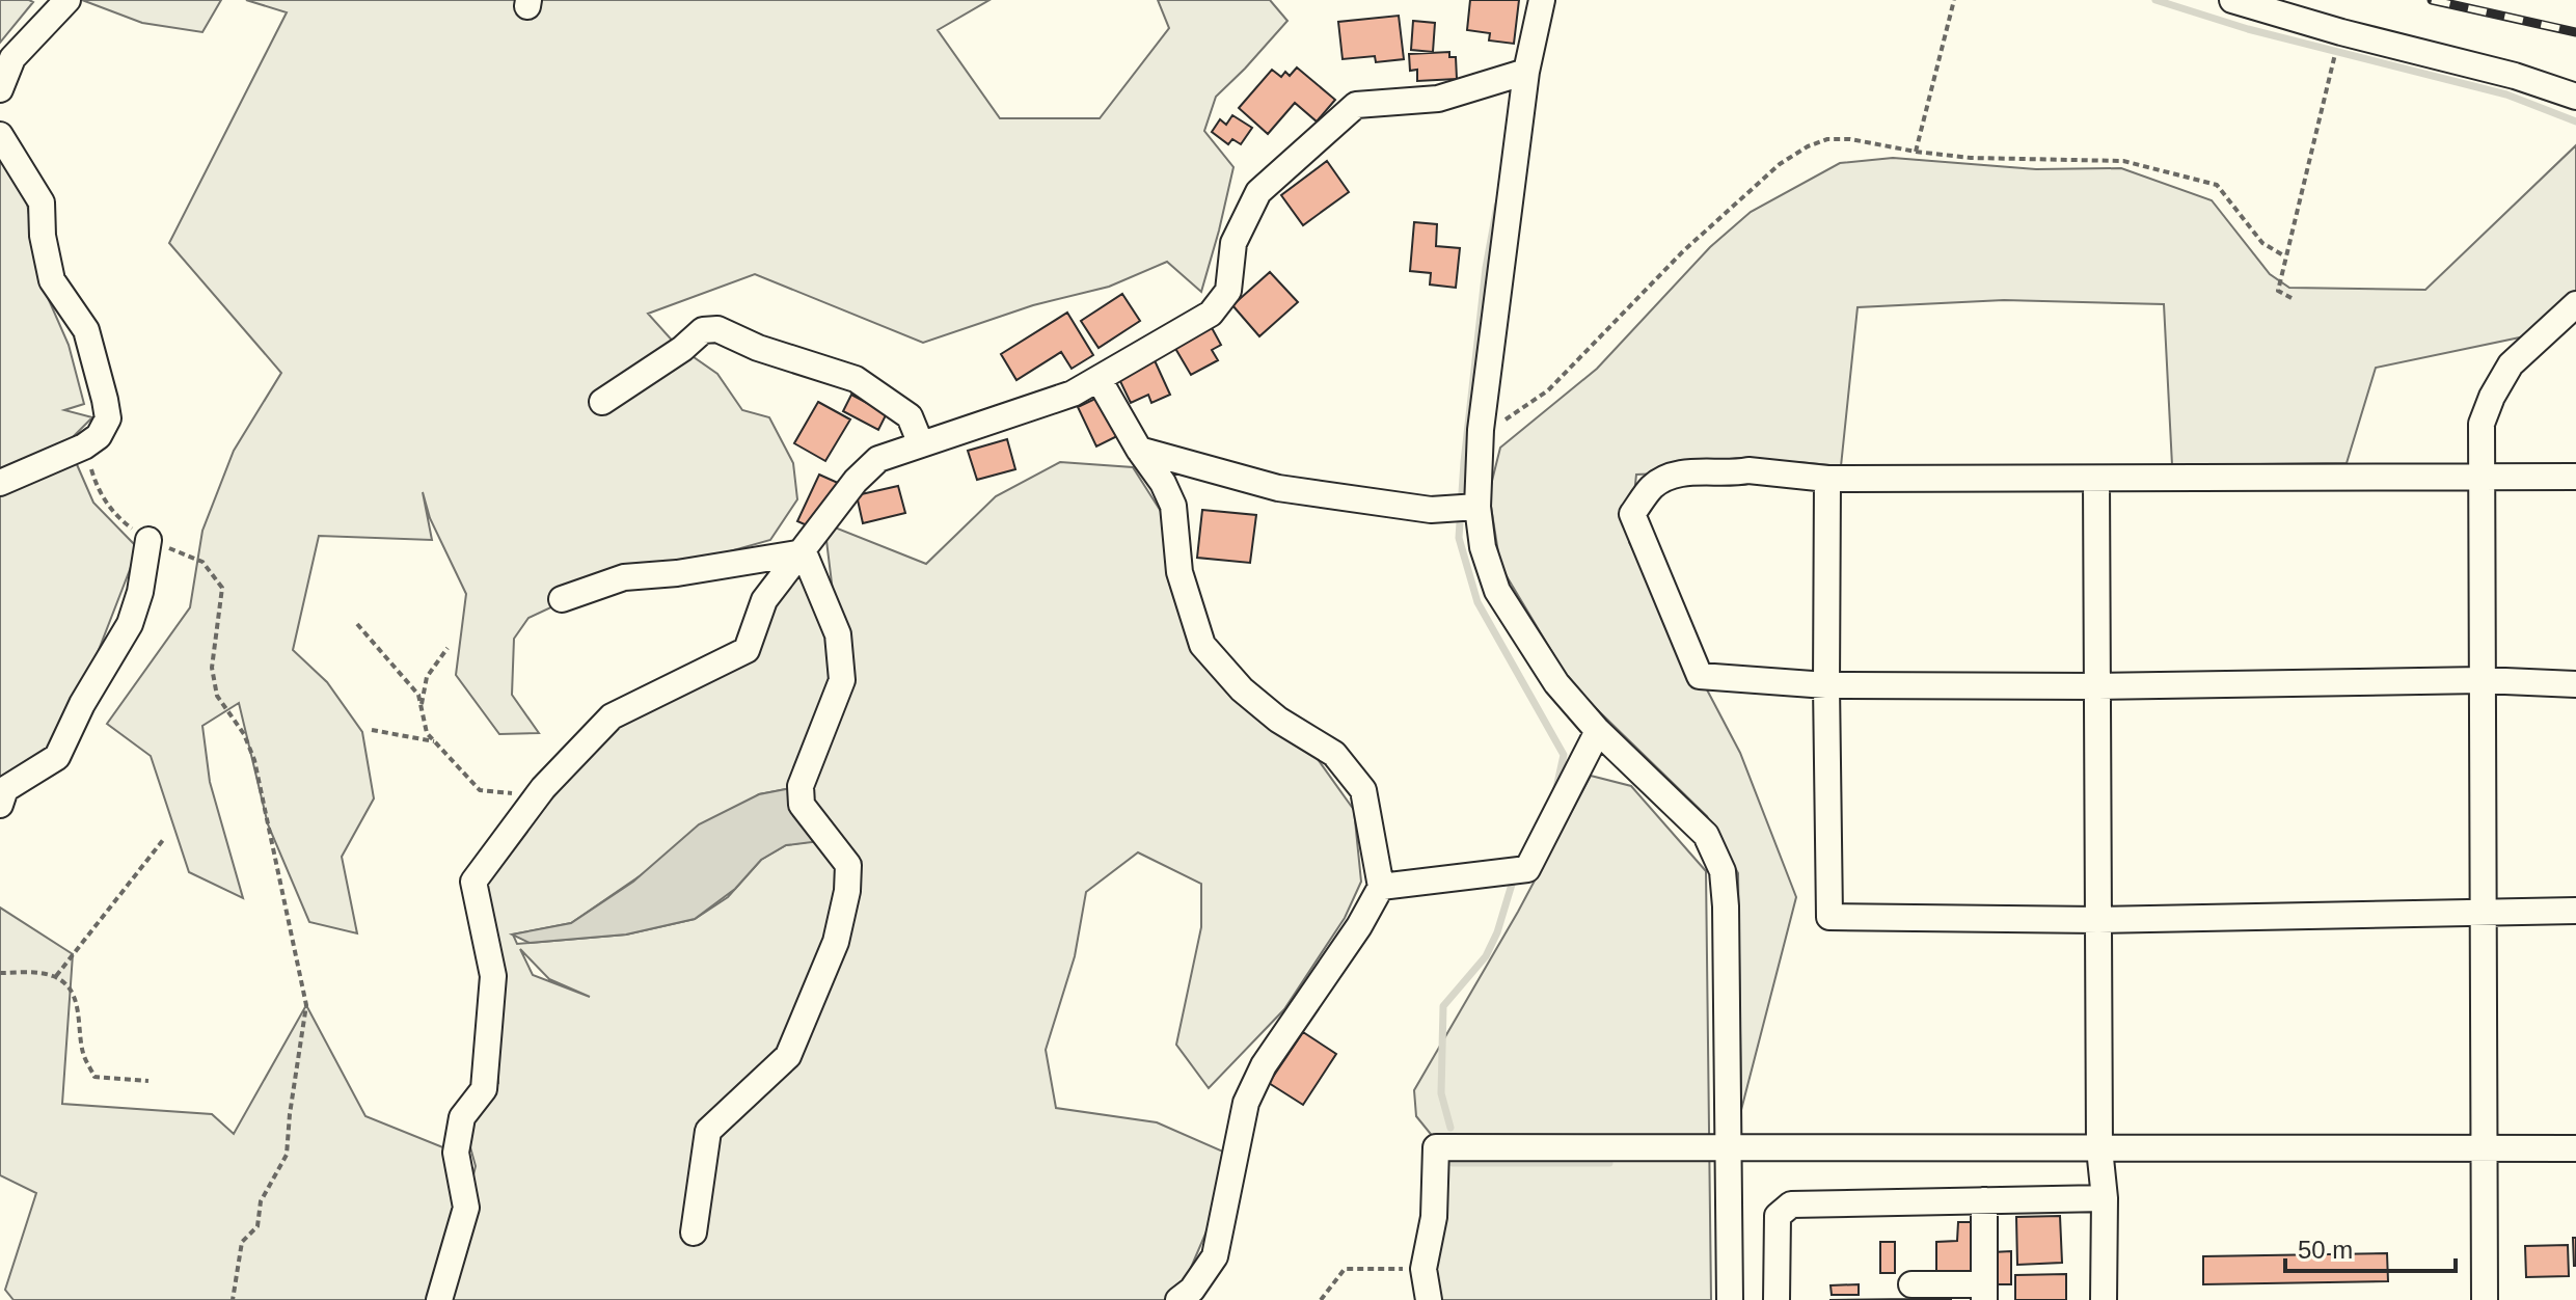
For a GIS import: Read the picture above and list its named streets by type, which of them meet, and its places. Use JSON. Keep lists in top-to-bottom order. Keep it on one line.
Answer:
{"scale_bar":"50 m"}
